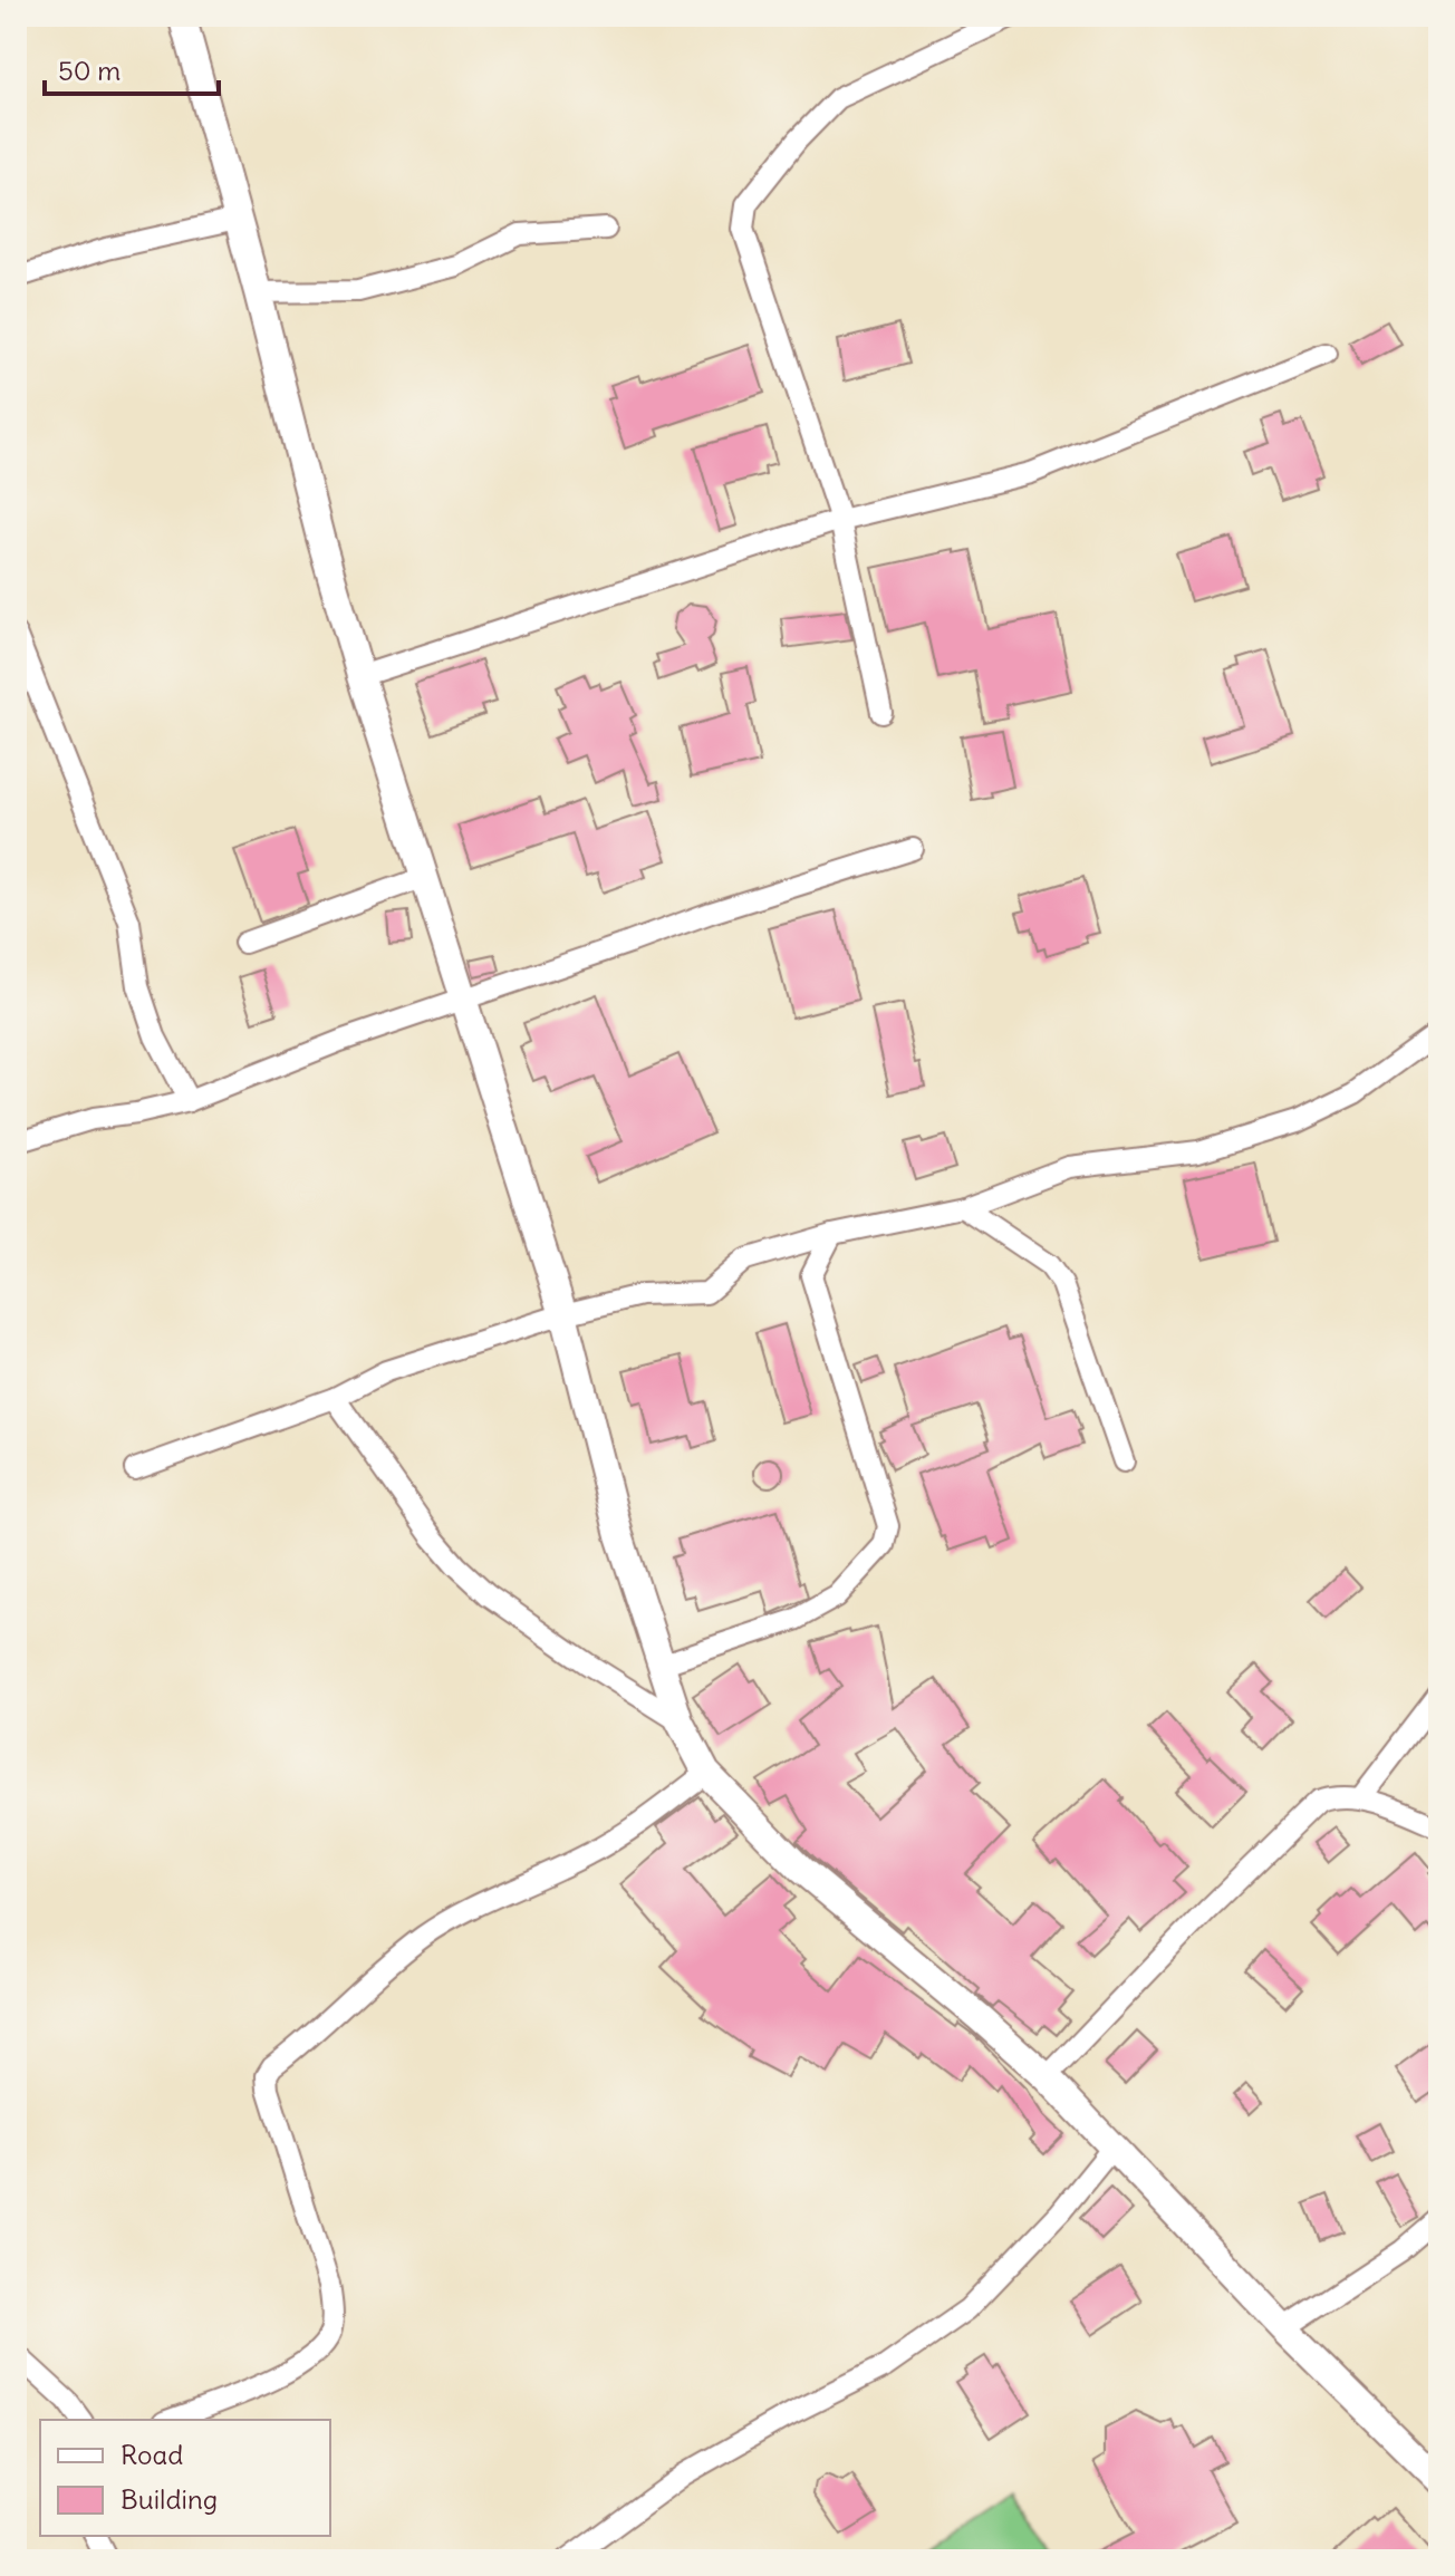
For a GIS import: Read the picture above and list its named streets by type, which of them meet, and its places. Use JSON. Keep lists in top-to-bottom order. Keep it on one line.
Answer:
{"legend":["Road","Building"],"scale_bar":"50 m"}
